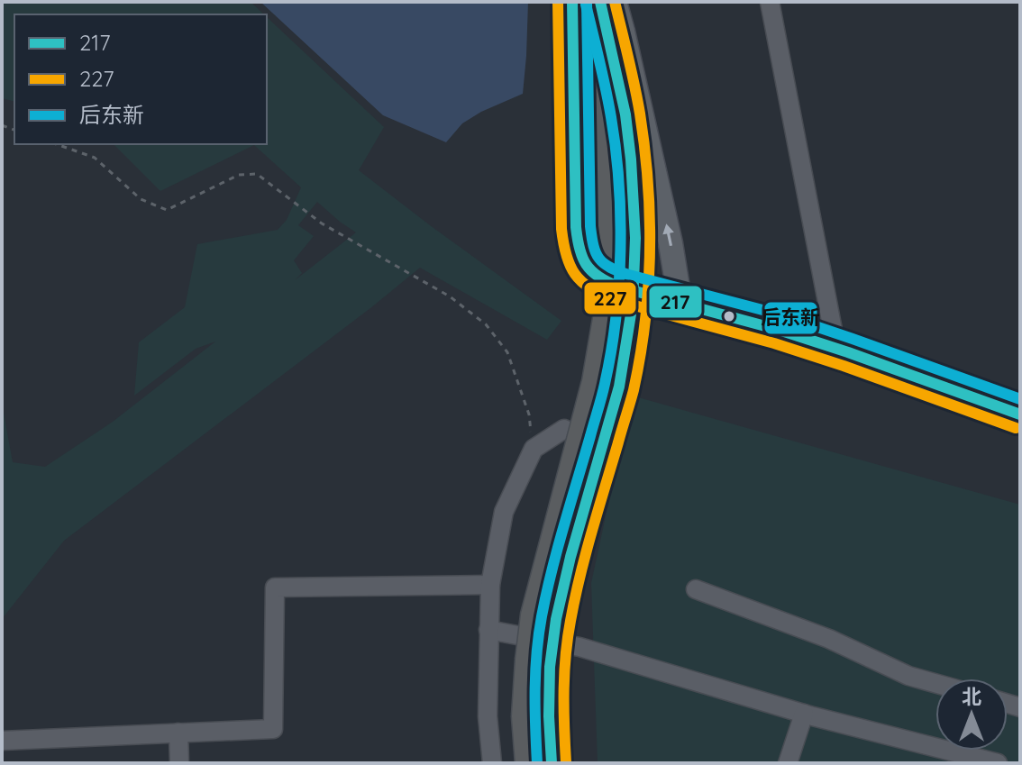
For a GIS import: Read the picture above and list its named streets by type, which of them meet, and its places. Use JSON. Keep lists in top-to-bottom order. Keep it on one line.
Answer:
{"lines":["transit line 217","transit line 227","transit line 后东新"],"legend":["217","227","后东新"],"north":"top"}
